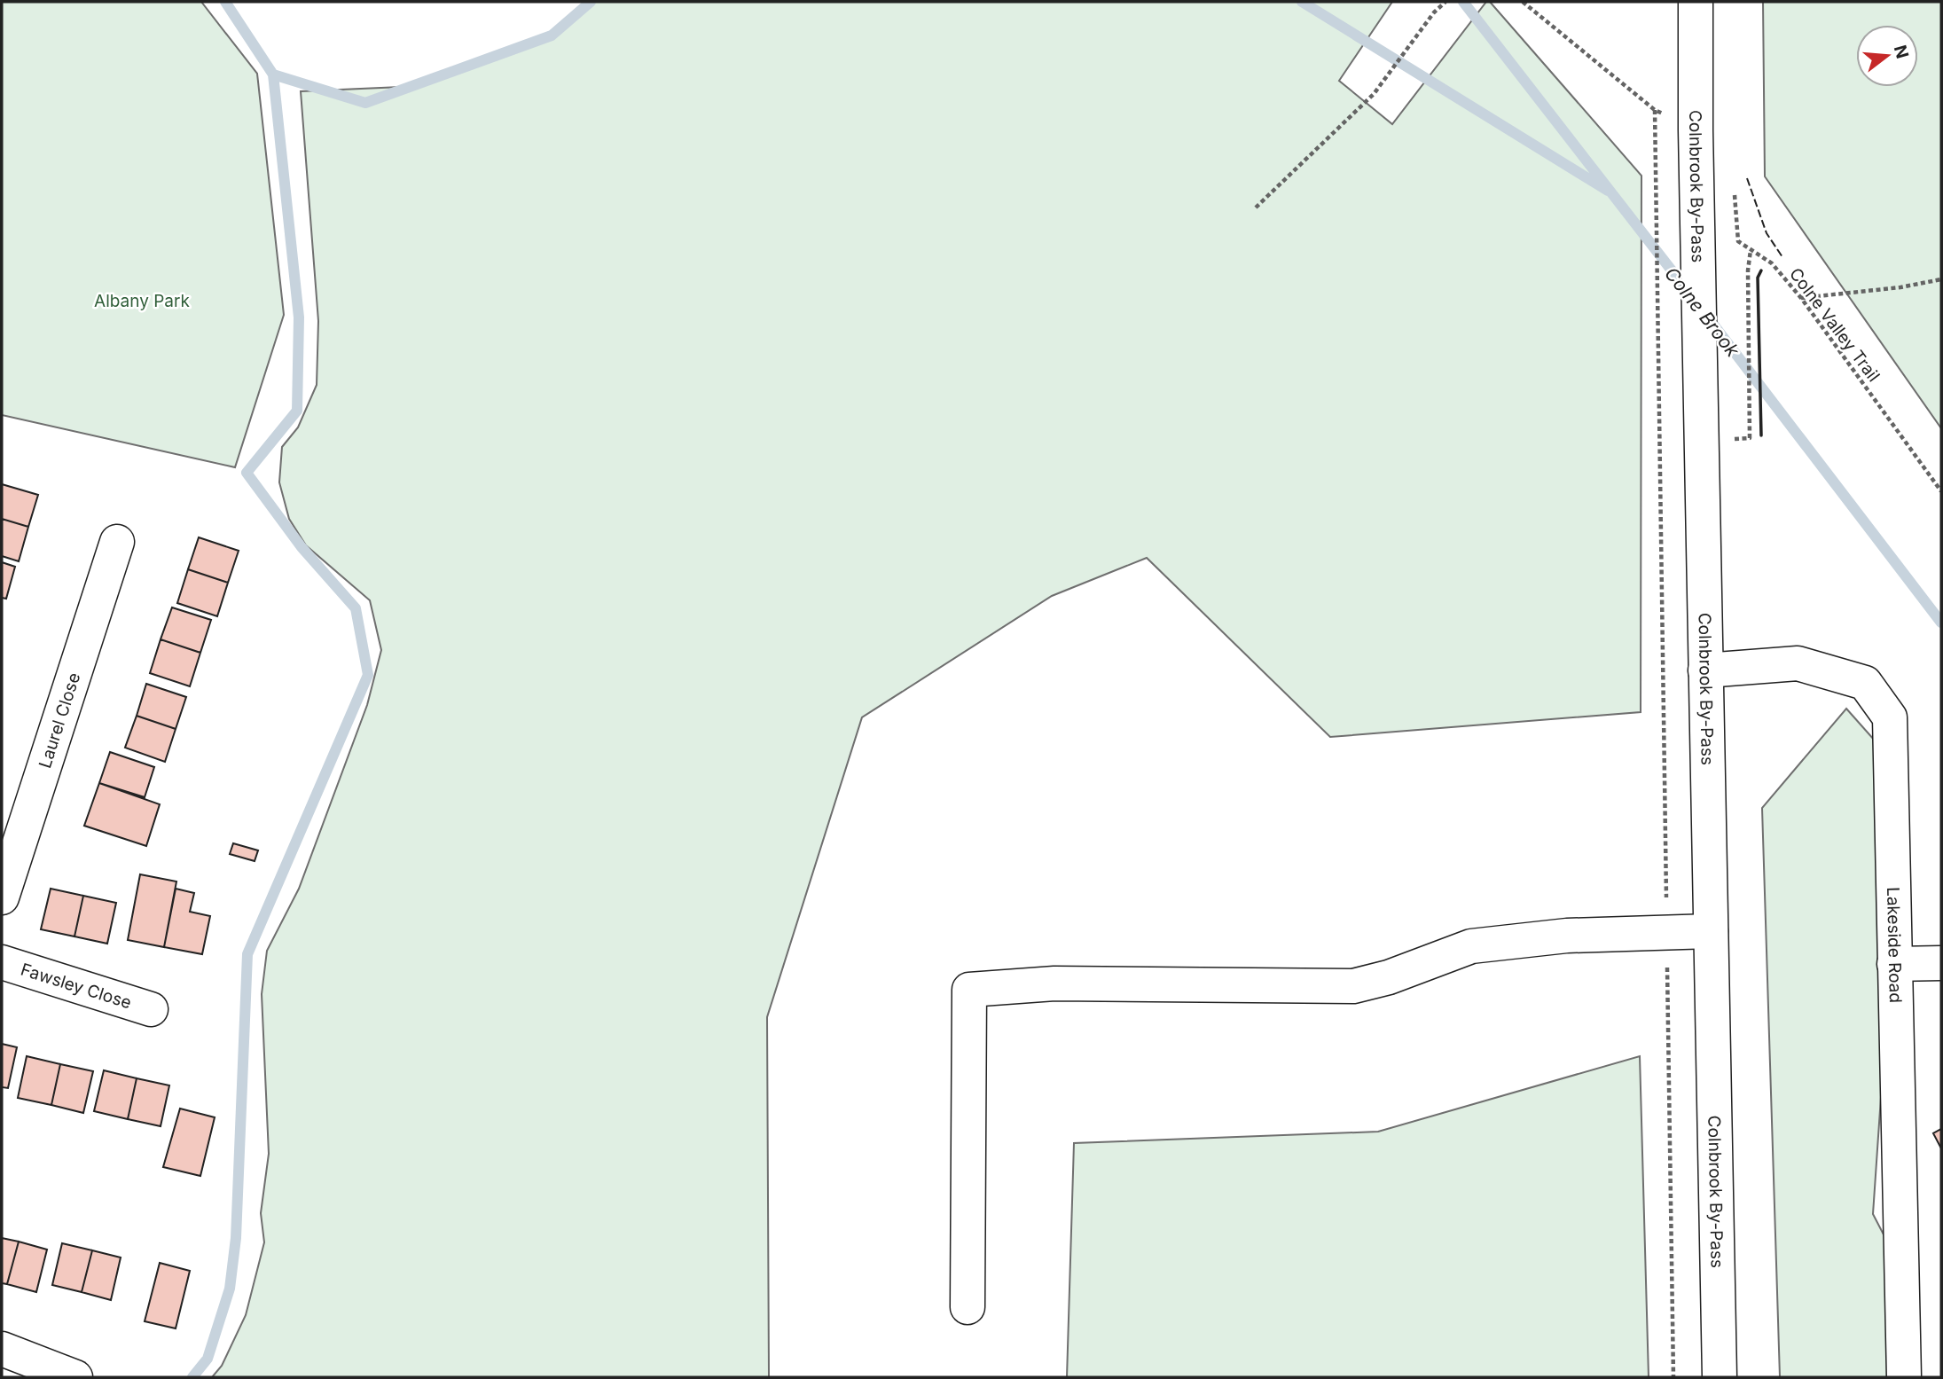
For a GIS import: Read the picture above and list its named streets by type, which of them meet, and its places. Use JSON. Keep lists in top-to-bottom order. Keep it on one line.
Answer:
{"streets":{"main road":["Colnbrook By-Pass","Laurel Close","Lakeside Road","Fawsley Close"],"path":["Colne Valley Trail"]},"crossings":[["Colnbrook By-Pass","Lakeside Road"]],"water":["Colne Brook"],"parks":["Albany Park"],"north":"right"}
